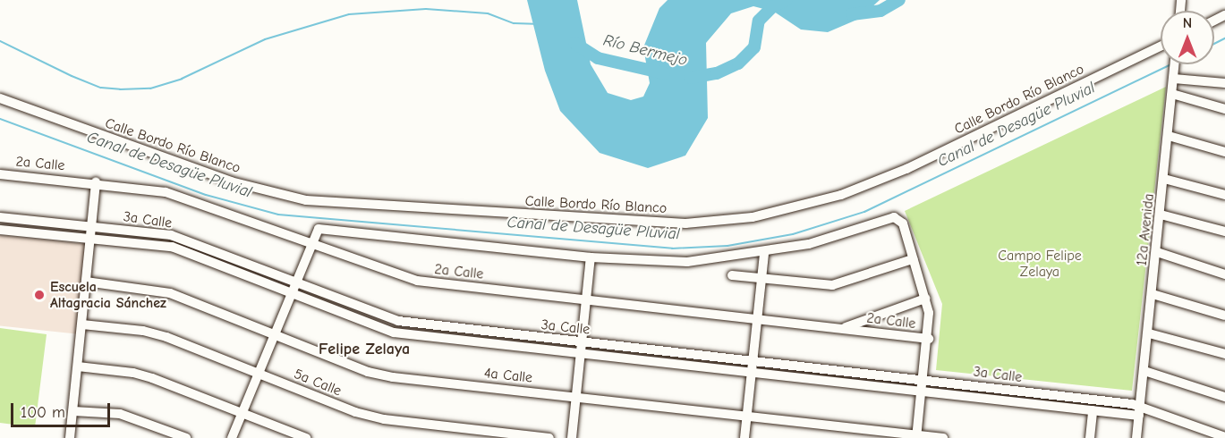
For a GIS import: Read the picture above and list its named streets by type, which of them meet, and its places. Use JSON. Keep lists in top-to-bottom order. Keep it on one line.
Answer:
{"streets":{"street":["Calle Bordo Río Blanco","2a Calle","3a Calle","12a Avenida","4a Calle","5a Calle"]},"crossings":[["3a Calle","12a Avenida"]],"districts":["Felipe Zelaya"],"water":["Río Bermejo","Canal de Desagüe Pluvial"],"parks":["Campo Felipe Zelaya"],"places":["Escuela Altagracia Sánchez"],"scale_bar":"100 m","north":"top"}
